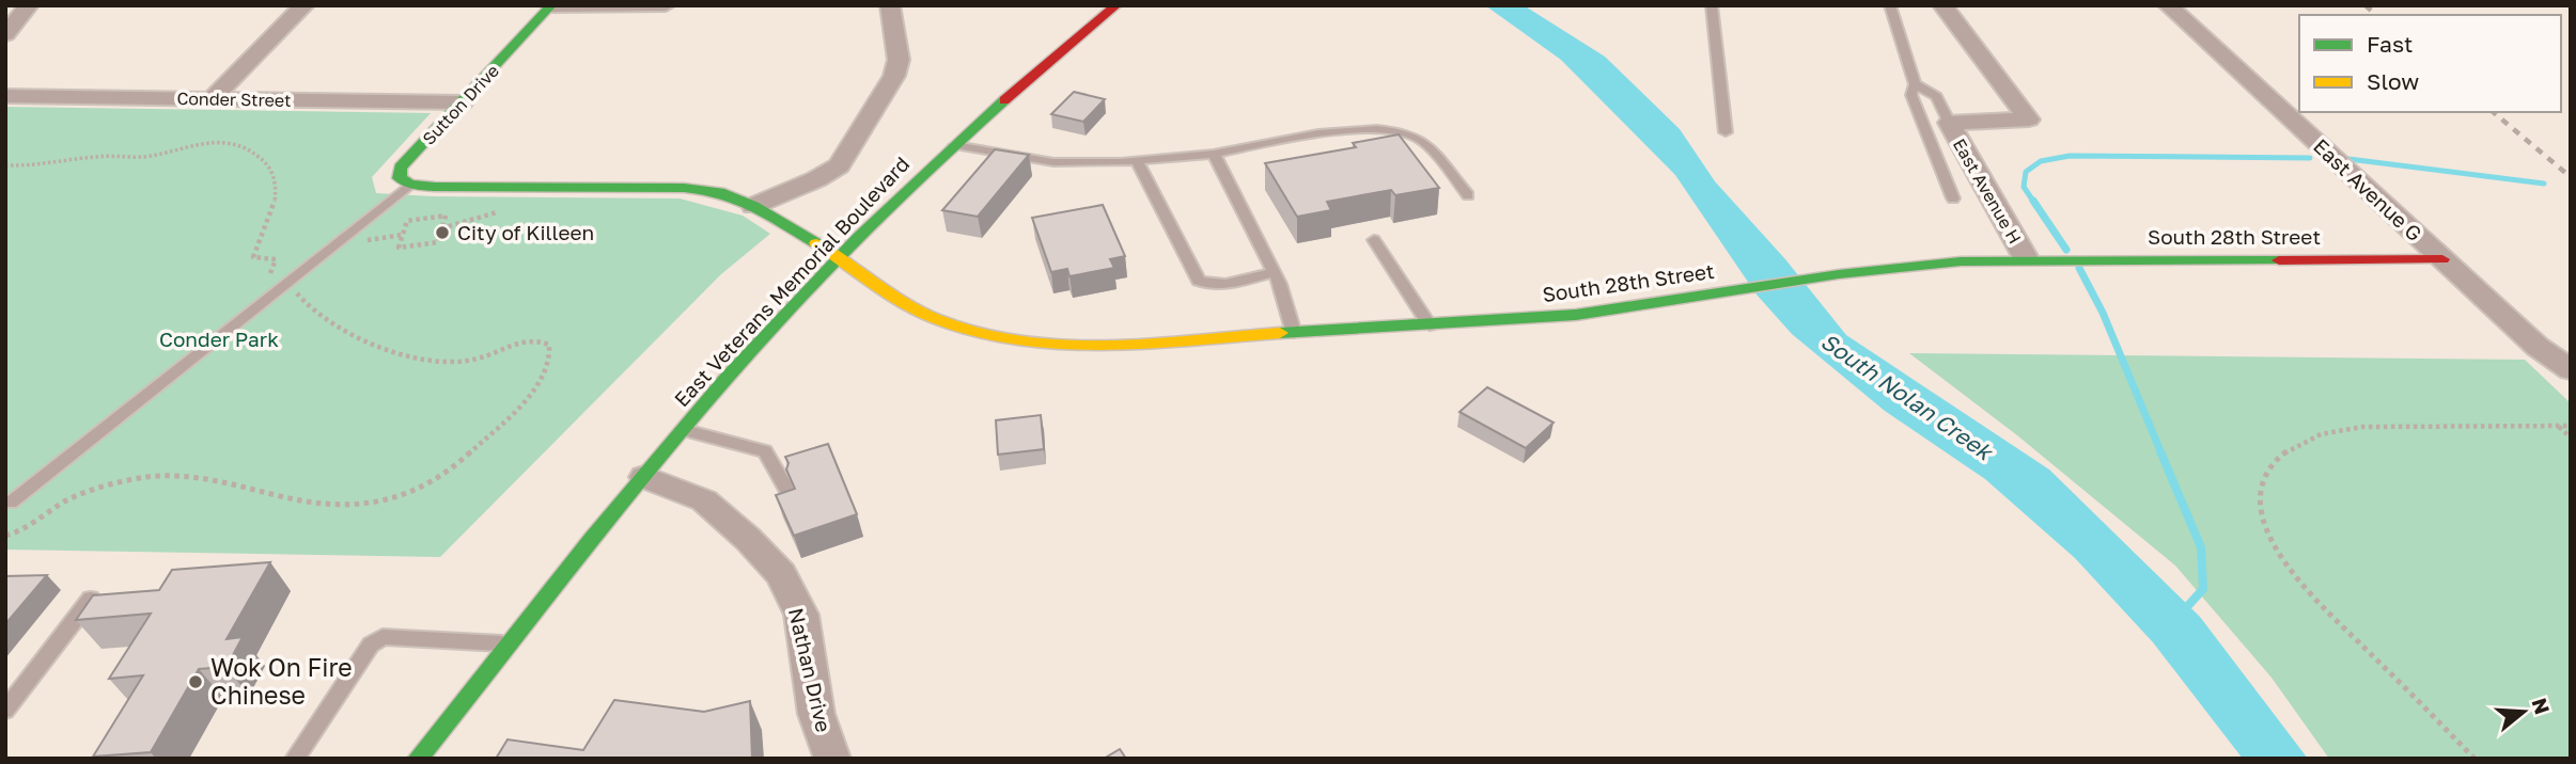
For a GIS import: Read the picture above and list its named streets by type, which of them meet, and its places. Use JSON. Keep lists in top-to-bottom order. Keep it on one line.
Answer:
{"streets":{"street":["Conder Street","Sutton Drive","East Avenue G","East Avenue H","South 28th Street","East Veterans Memorial Boulevard","Nathan Drive"]},"crossings":[["Conder Street","Sutton Drive"],["East Avenue G","South 28th Street"],["East Avenue H","South 28th Street"],["South 28th Street","East Veterans Memorial Boulevard"],["East Veterans Memorial Boulevard","Nathan Drive"]],"water":["South Nolan Creek"],"parks":["Conder Park"],"places":["City of Killeen","Wok On Fire Chinese"],"legend":["Fast","Slow"],"north":"right"}
